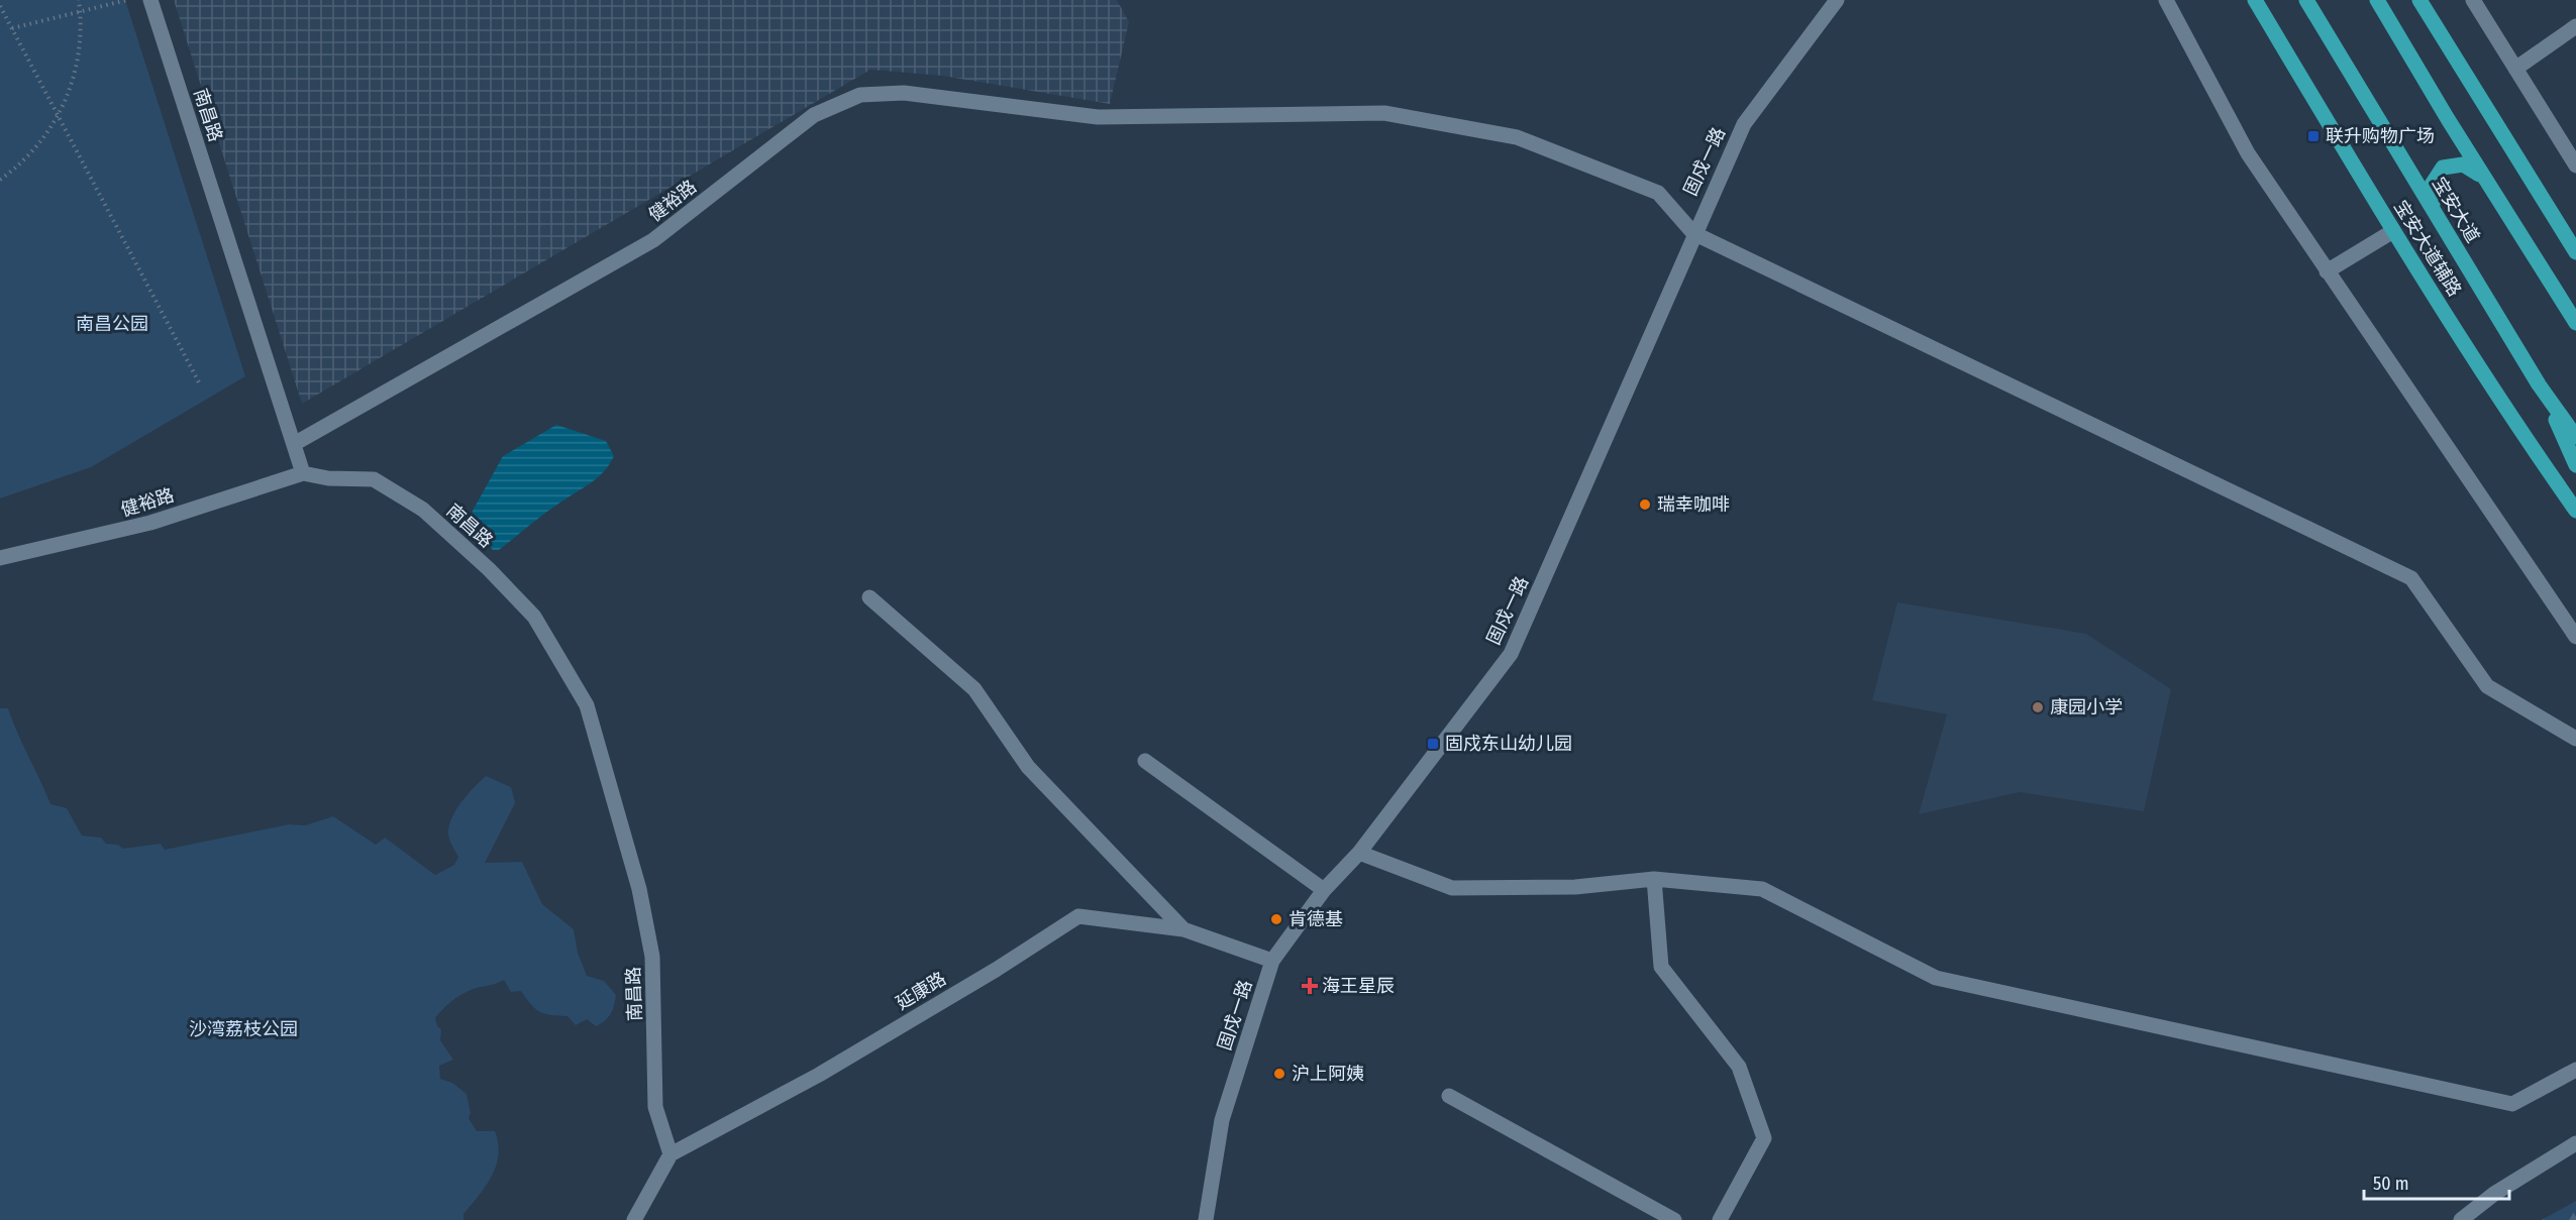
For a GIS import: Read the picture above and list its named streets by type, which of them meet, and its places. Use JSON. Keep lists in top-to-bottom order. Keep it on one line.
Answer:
{"streets":{"main road":["宝安大道","宝安大道辅路"],"street":["南昌路","固戍一路","健裕路","延康路"]},"crossings":[["南昌路","健裕路"],["南昌路","延康路"],["固戍一路","健裕路"],["固戍一路","延康路"]],"parks":["南昌公园","沙湾荔枝公园"],"places":{"transit":["联升购物广场","固戍东山幼儿园"],"other":["瑞幸咖啡","康园小学","肯德基","沪上阿姨"],"health":["海王星辰"]},"scale_bar":"50 m"}
